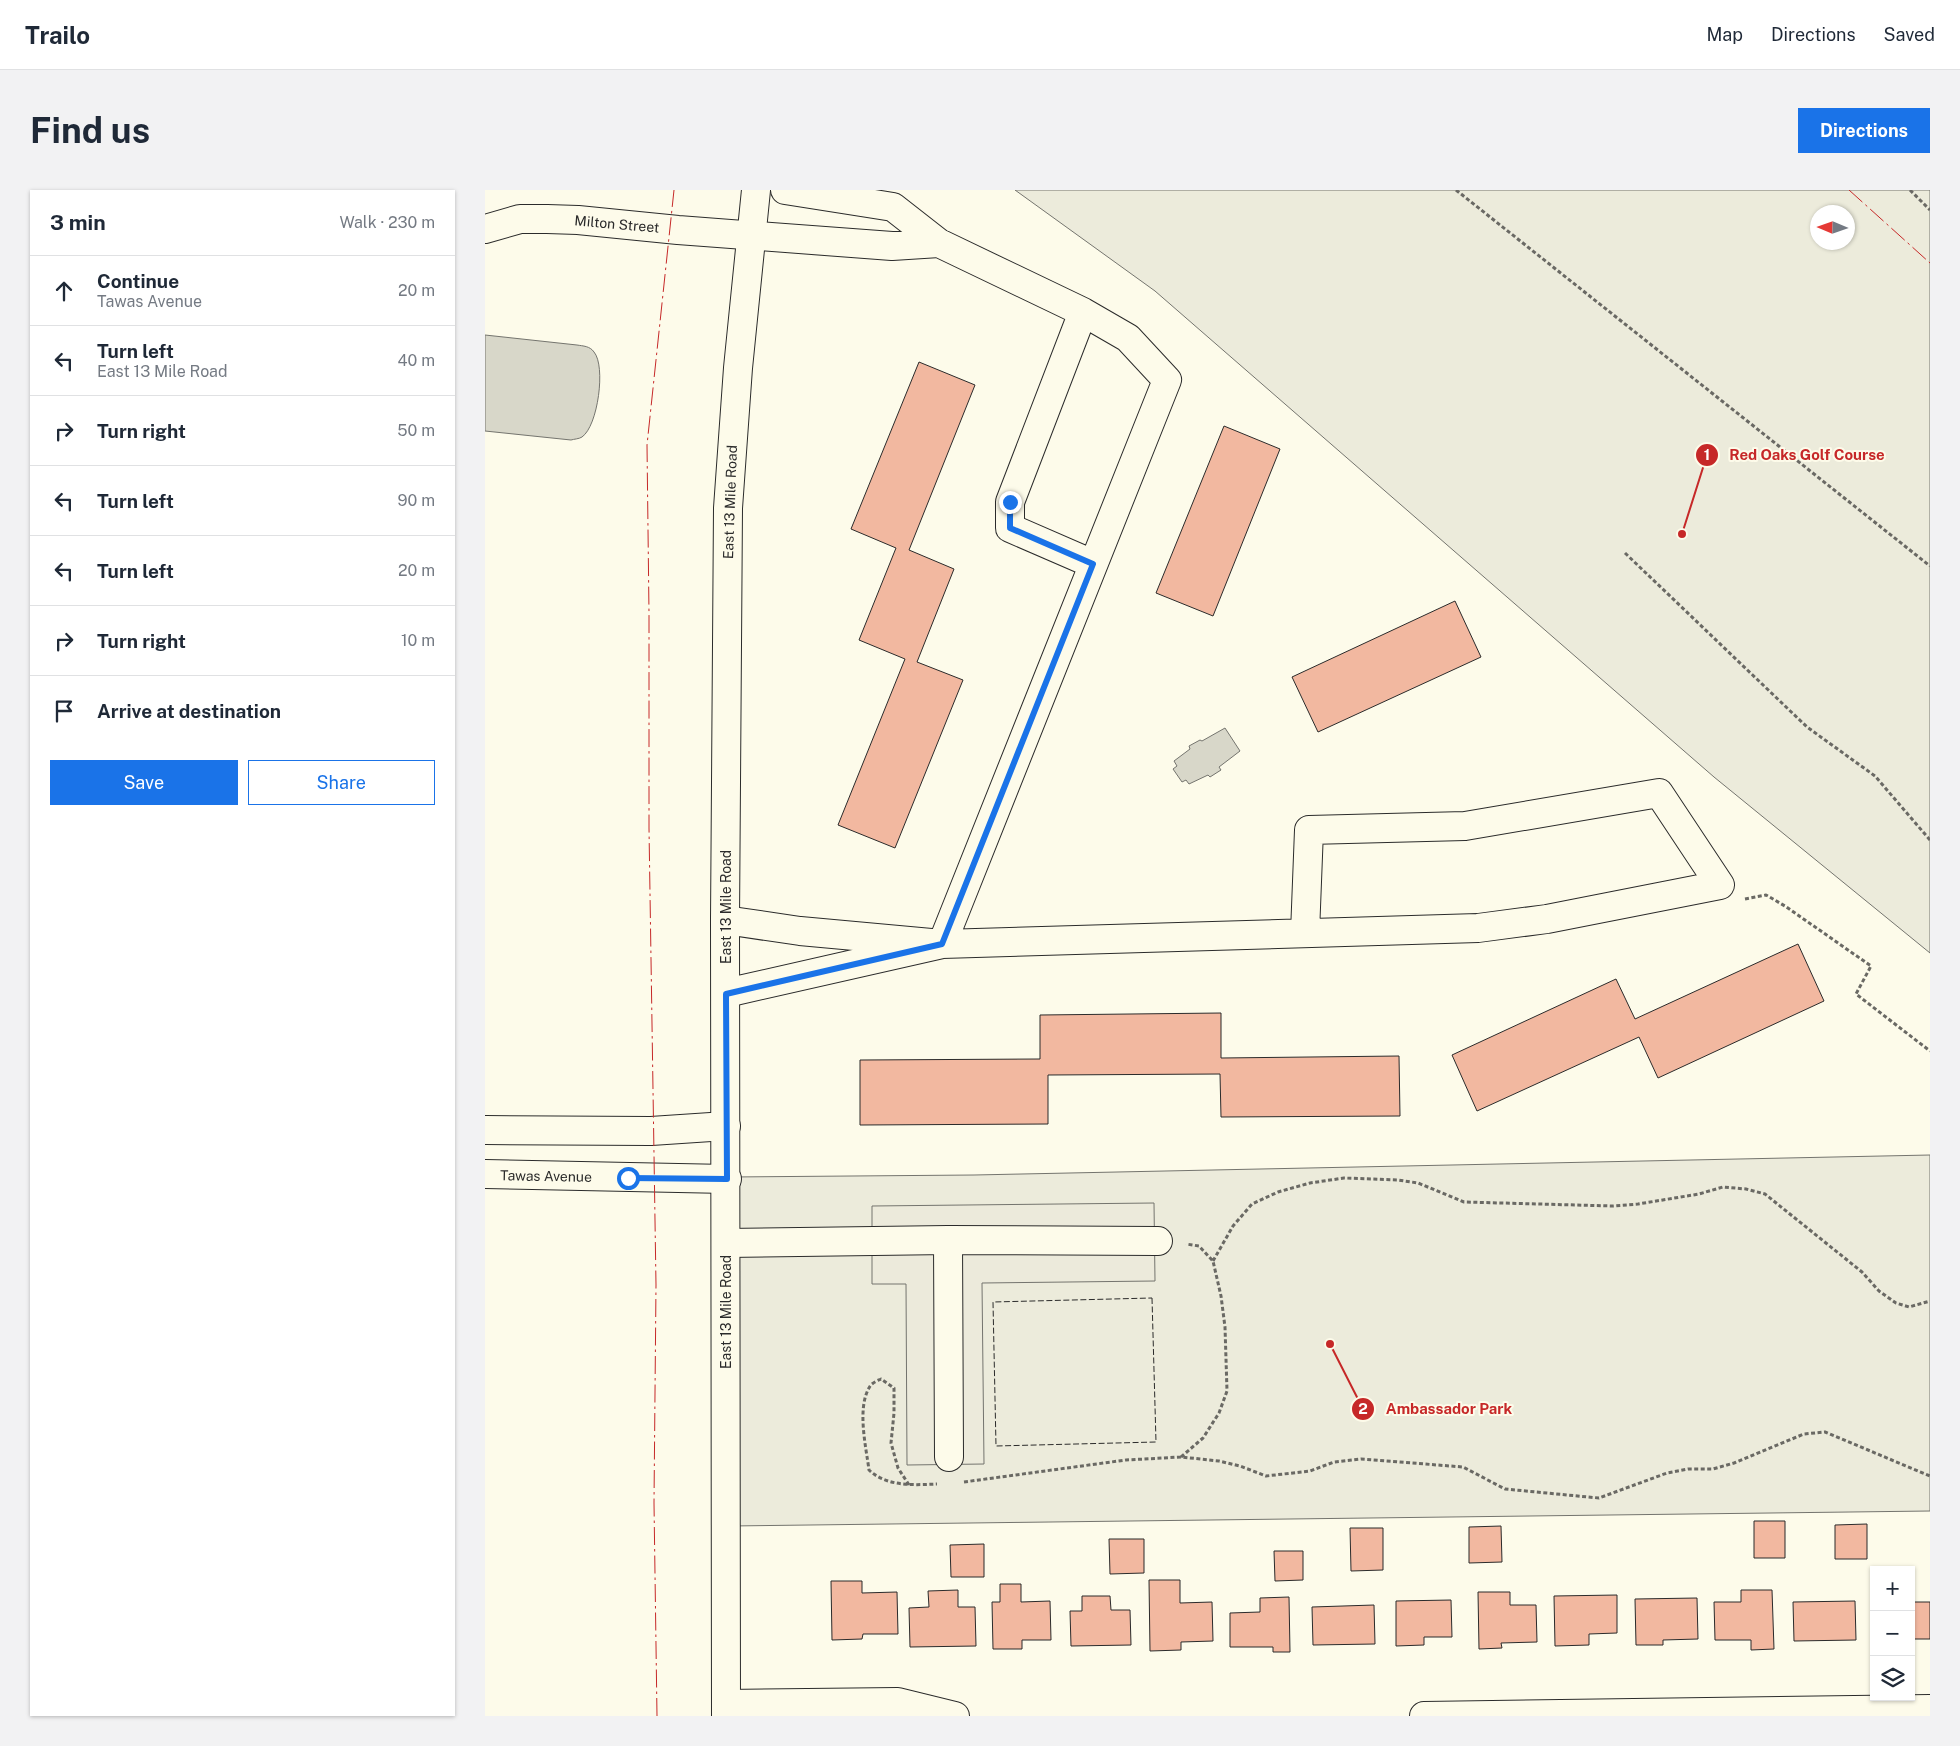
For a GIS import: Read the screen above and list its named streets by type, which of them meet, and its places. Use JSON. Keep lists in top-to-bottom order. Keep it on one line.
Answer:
{"streets":{"main road":["Milton Street","East 13 Mile Road","Tawas Avenue"]},"crossings":[["Milton Street","East 13 Mile Road"],["East 13 Mile Road","Tawas Avenue"]],"places":["Red Oaks Golf Course","Ambassador Park"],"north":"left","page":{"header":"Trailo","nav":["Map","Directions","Saved"],"buttons":["Directions",["Save","Share"]],"title":"Find us","heading":["3 min","Walk · 230 m"],"list":[["Continue","Tawas Avenue","20 m"],["Turn left","East 13 Mile Road","40 m"],["Turn right","50 m"],["Turn left","90 m"],["Turn left","20 m"],["Turn right","10 m"],"Arrive at destination"],"map_buttons":["+","−"]}}
